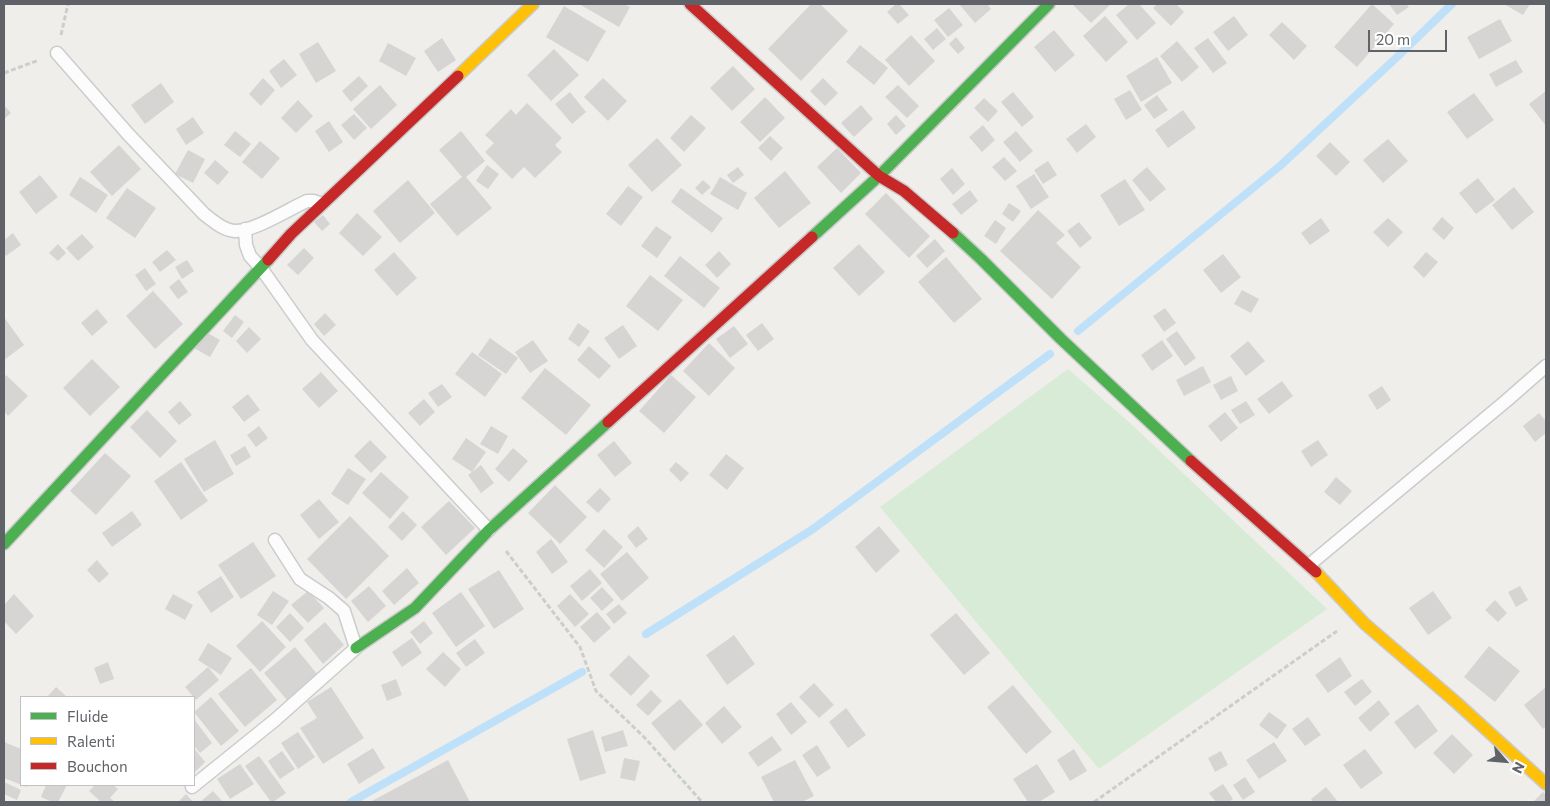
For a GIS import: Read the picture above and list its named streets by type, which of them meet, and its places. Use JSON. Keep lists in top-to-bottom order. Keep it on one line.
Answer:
{"legend":["Fluide","Ralenti","Bouchon"],"scale_bar":"20 m","north":"bottom right"}
